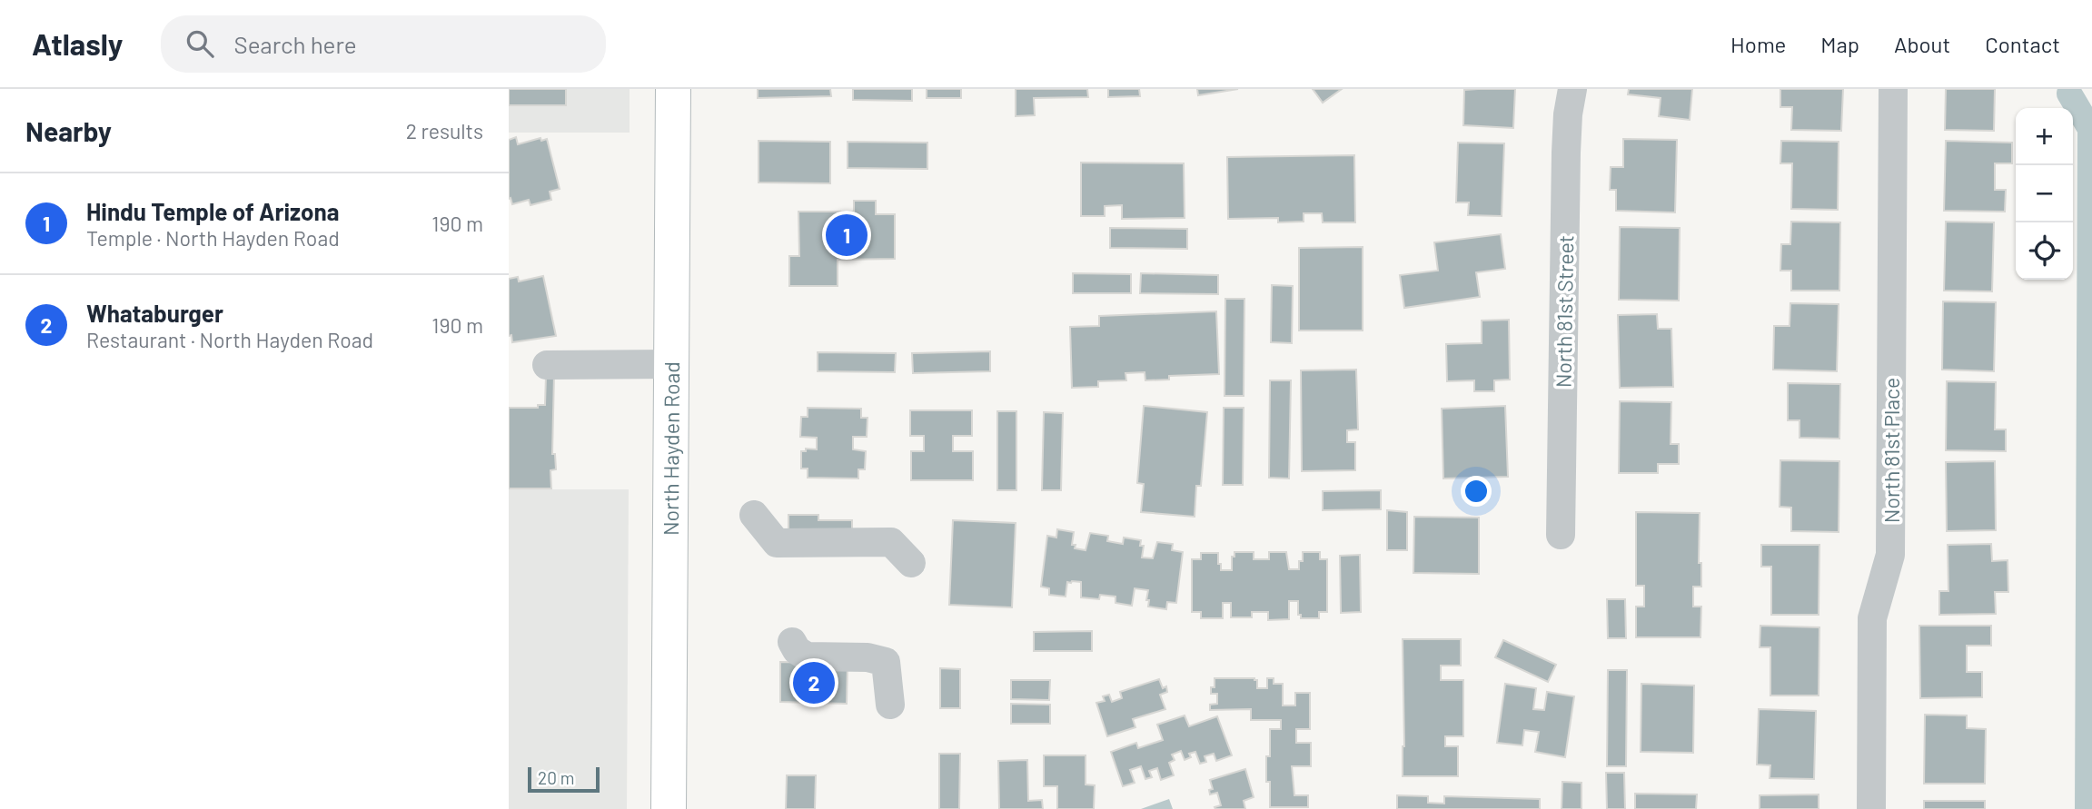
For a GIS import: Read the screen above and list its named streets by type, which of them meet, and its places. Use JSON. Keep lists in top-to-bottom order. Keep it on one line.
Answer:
{"streets":{"main road":["North Hayden Road"],"street":["North 81st Street","North 81st Place"]},"scale_bar":"20 m","page":{"header":"Atlasly","search":"Search here","nav":["Home","Map","About","Contact"],"heading":["Nearby","2 results"],"map_buttons":["+","−"],"list":[{"mark":"1","name":"Hindu Temple of Arizona","note":"Temple · North Hayden Road","value":"190 m"},{"mark":"2","name":"Whataburger","note":"Restaurant · North Hayden Road","value":"190 m"}],"pins":["1","2"],"scale":"20 m"}}
